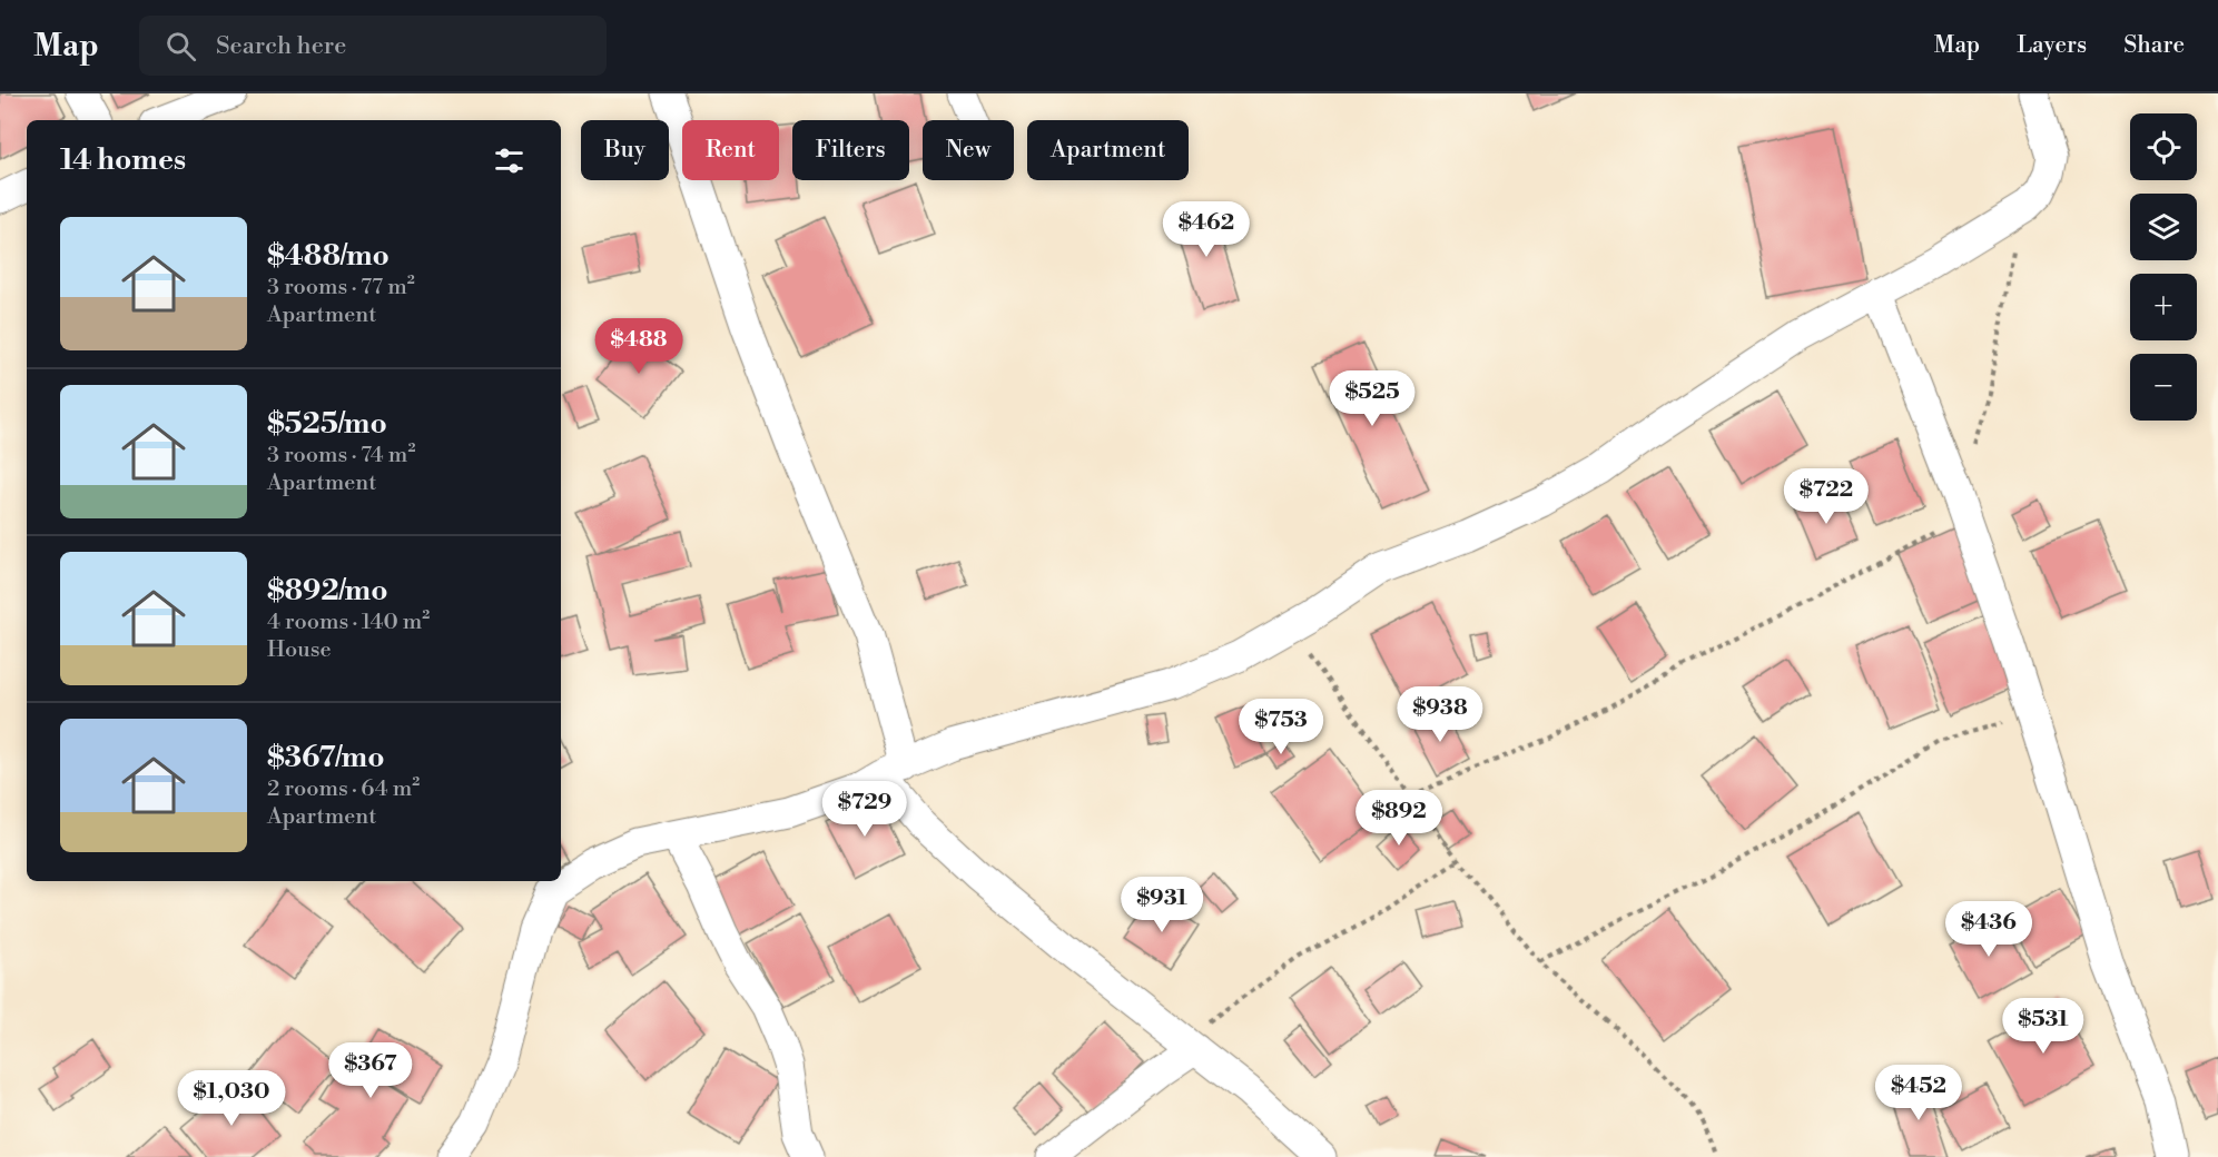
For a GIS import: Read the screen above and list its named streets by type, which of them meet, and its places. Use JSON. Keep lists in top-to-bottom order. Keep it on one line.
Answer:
{"page":{"header":"Map","search":"Search here","nav":["Map","Layers","Share"],"map_buttons":["+","−"],"chip":["Buy","Rent","Filters","New","Apartment"],"heading":"14 homes","list":[{"name":"$488/mo","note":"3 rooms · 77 m² · Apartment"},{"name":"$525/mo","note":"3 rooms · 74 m² · Apartment"},{"name":"$892/mo","note":"4 rooms · 140 m² · House"},{"name":"$367/mo","note":"2 rooms · 64 m² · Apartment"}],"price":["$462","$488","$525","$722","$938","$753","$729","$892","$931","$436","$531","$367","$452","$1,030"]}}
